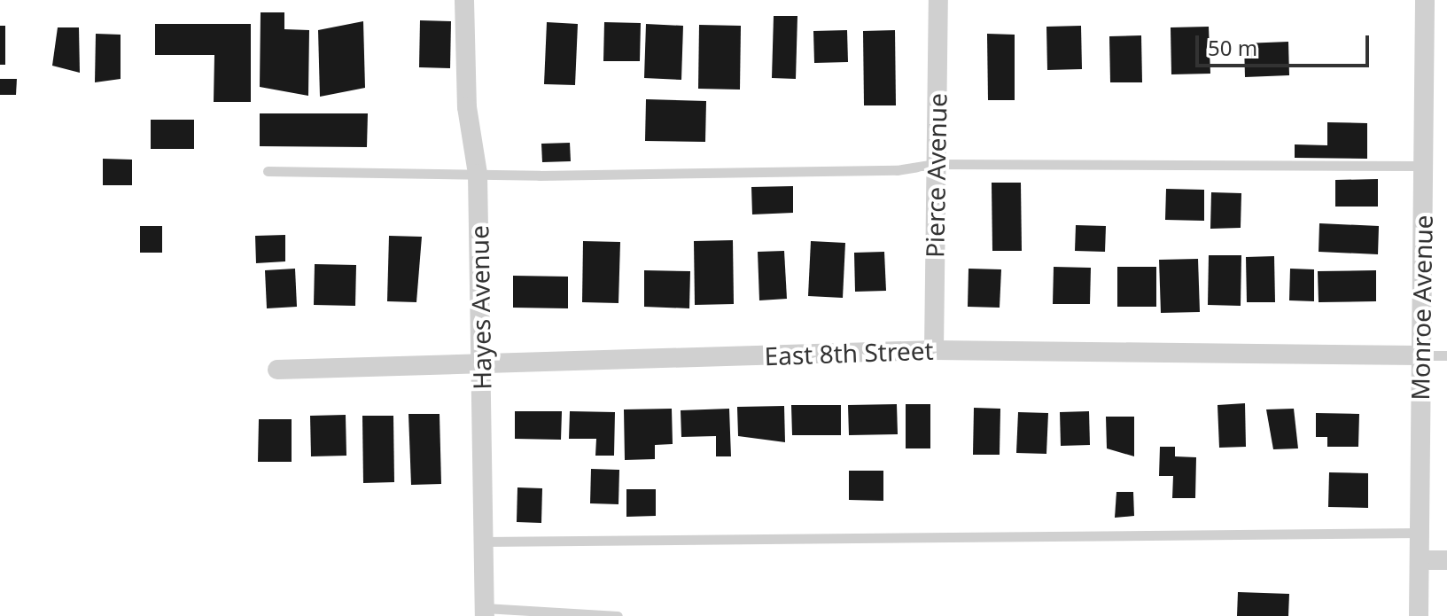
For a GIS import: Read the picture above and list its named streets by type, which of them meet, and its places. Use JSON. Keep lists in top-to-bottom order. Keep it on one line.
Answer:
{"streets":{"street":["Pierce Avenue","Hayes Avenue","Monroe Avenue","East 8th Street"]},"crossings":[["Pierce Avenue","East 8th Street"],["Hayes Avenue","East 8th Street"],["Monroe Avenue","East 8th Street"]],"scale_bar":"50 m"}
